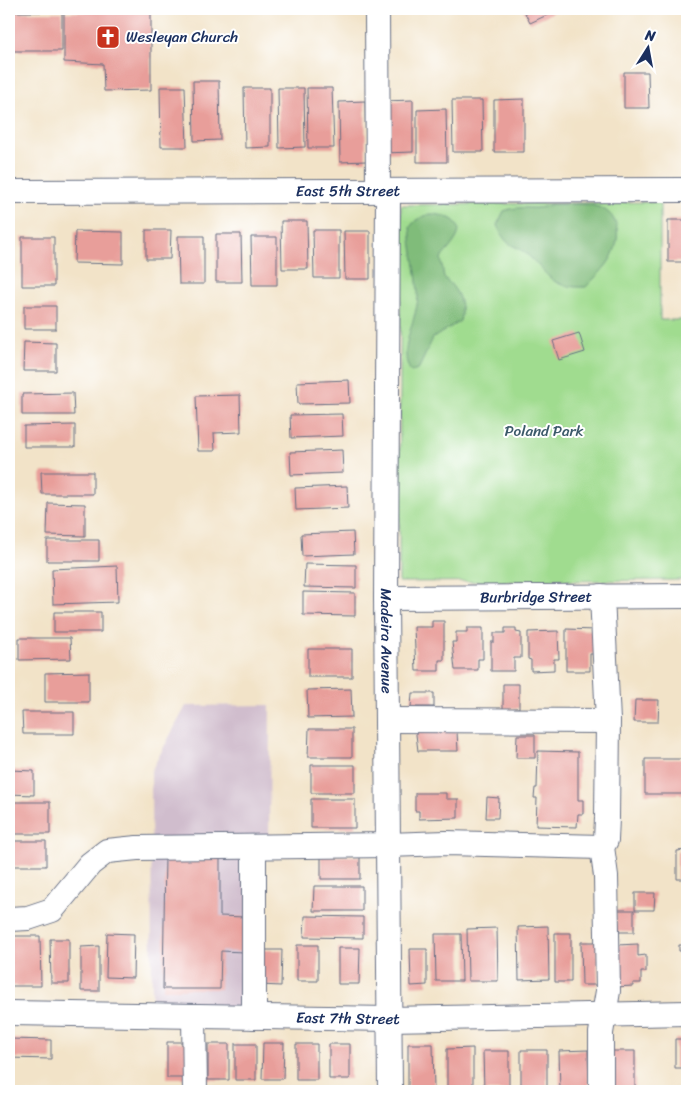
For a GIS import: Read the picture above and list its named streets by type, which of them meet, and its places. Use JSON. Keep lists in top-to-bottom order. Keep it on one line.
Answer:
{"streets":{"street":["East 5th Street","Burbridge Street","Madeira Avenue","East 7th Street"]},"crossings":[["East 5th Street","Madeira Avenue"],["Burbridge Street","Madeira Avenue"],["Madeira Avenue","East 7th Street"]],"parks":["Poland Park"],"places":{"church":["Wesleyan Church"]},"north":"top"}
